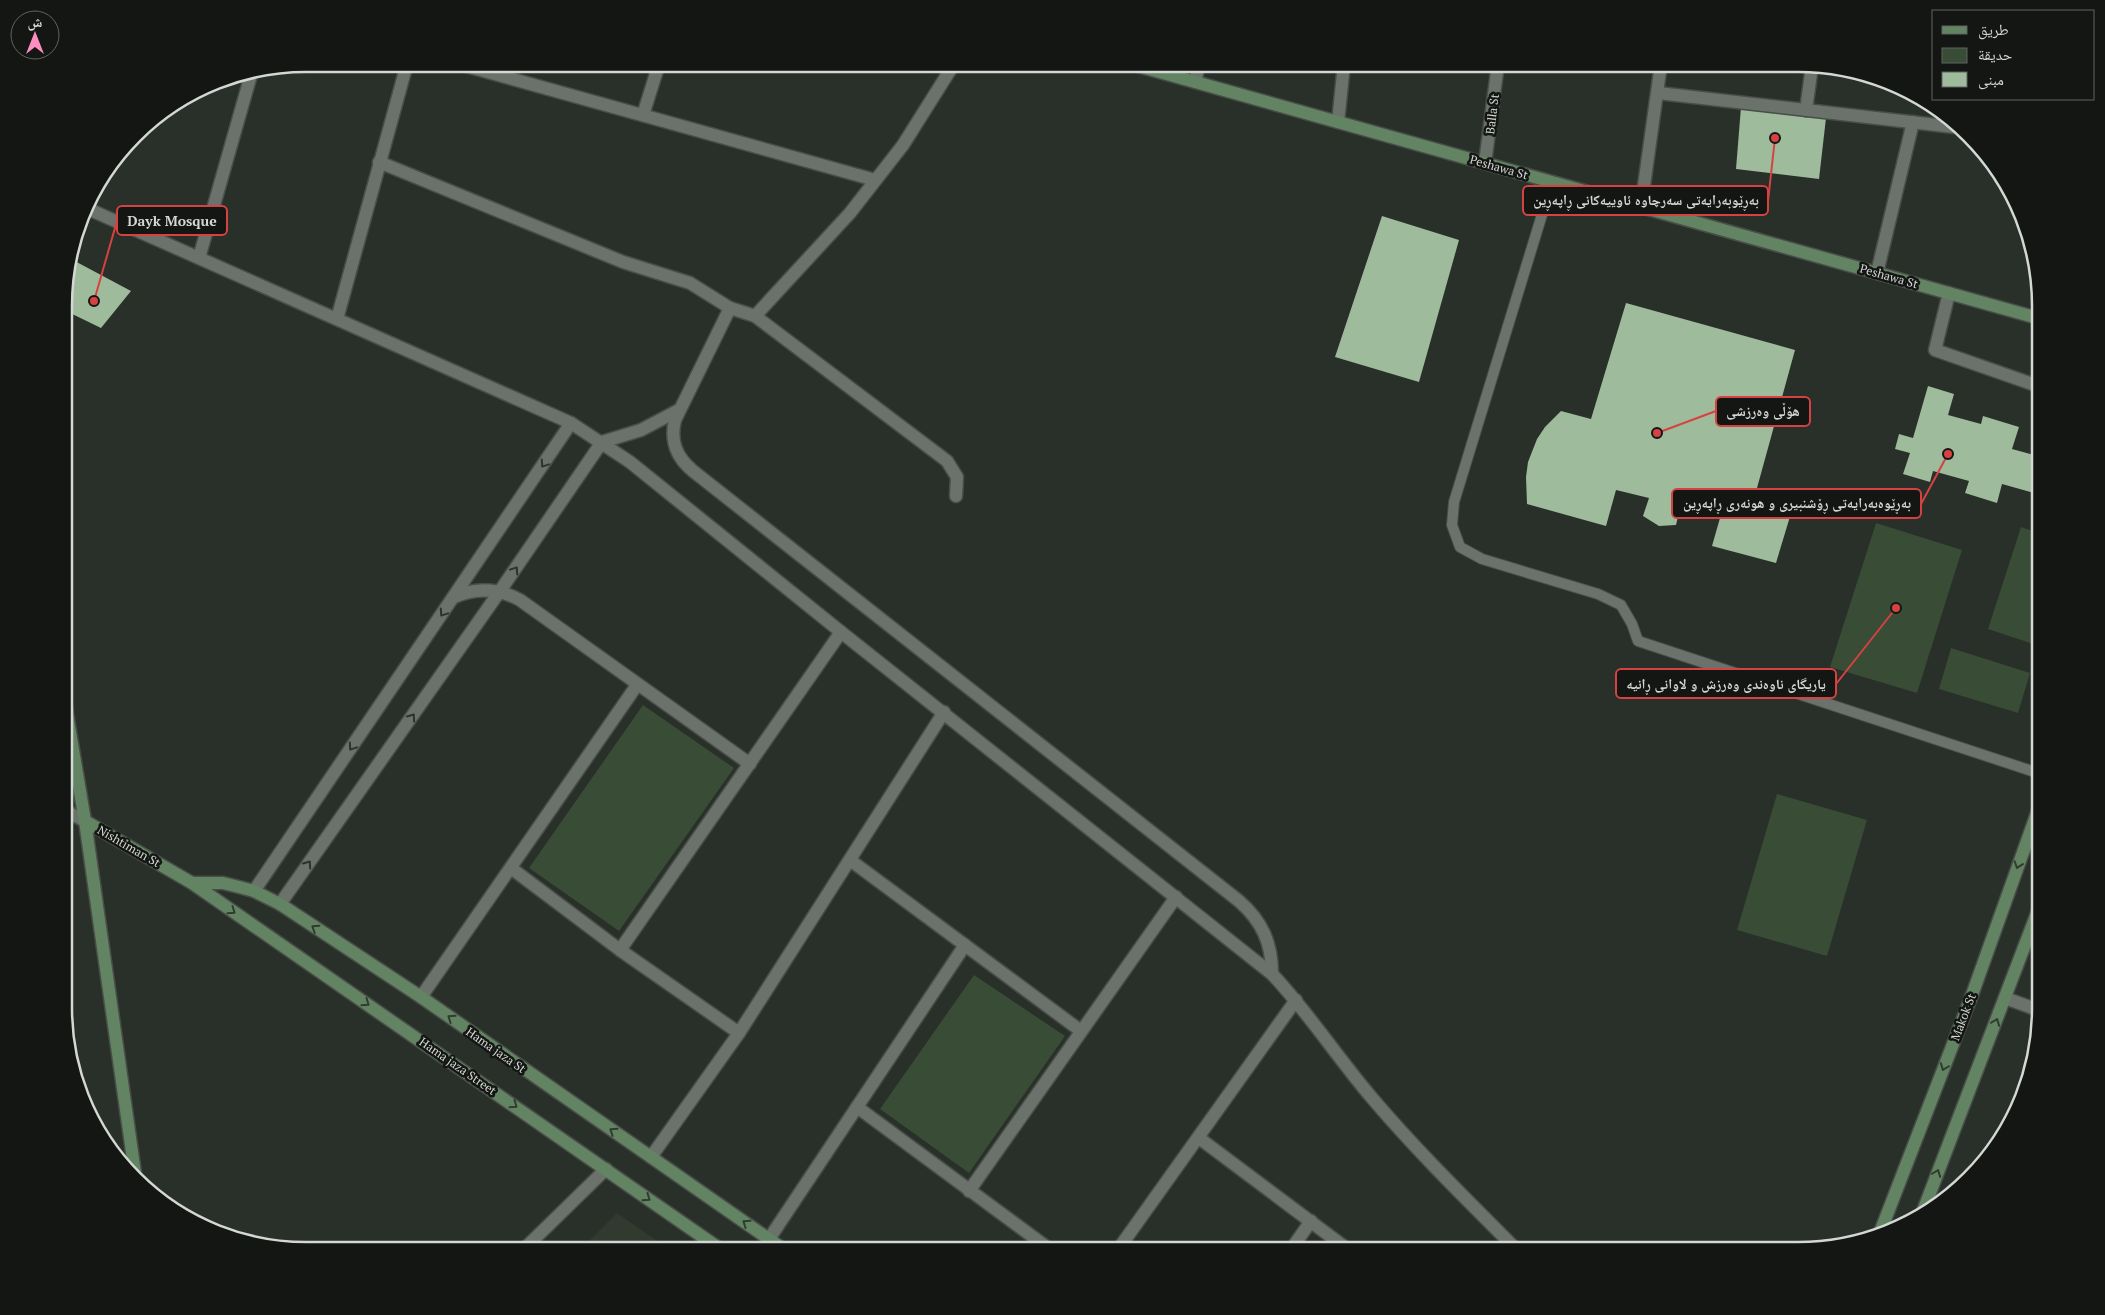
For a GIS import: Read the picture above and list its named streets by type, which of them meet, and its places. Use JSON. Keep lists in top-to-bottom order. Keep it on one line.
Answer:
{"streets":{"street":["Balla St","Peshawa St","Nishtiman St","Makok St","Hama jaza St","Hama jaza Street"]},"crossings":[["Balla St","Peshawa St"],["Nishtiman St","Hama jaza St"],["Nishtiman St","Hama jaza Street"],["Hama jaza St","Hama jaza Street"]],"one_way":["Hama jaza St","Hama jaza Street"],"places":["بەڕێوبەرایەتی سەرچاوە ئاوییەکانی ڕاپەڕین","Dayk Mosque","هۆڵی وەرزشی","بەڕێوەبەرایەتی ڕۆشنبیری و هونەری ڕاپەڕین","یاریگای ناوەندی وەرزش و لاوانی ڕانیە"],"legend":["طريق","حديقة","مبنى"],"north":"top"}
